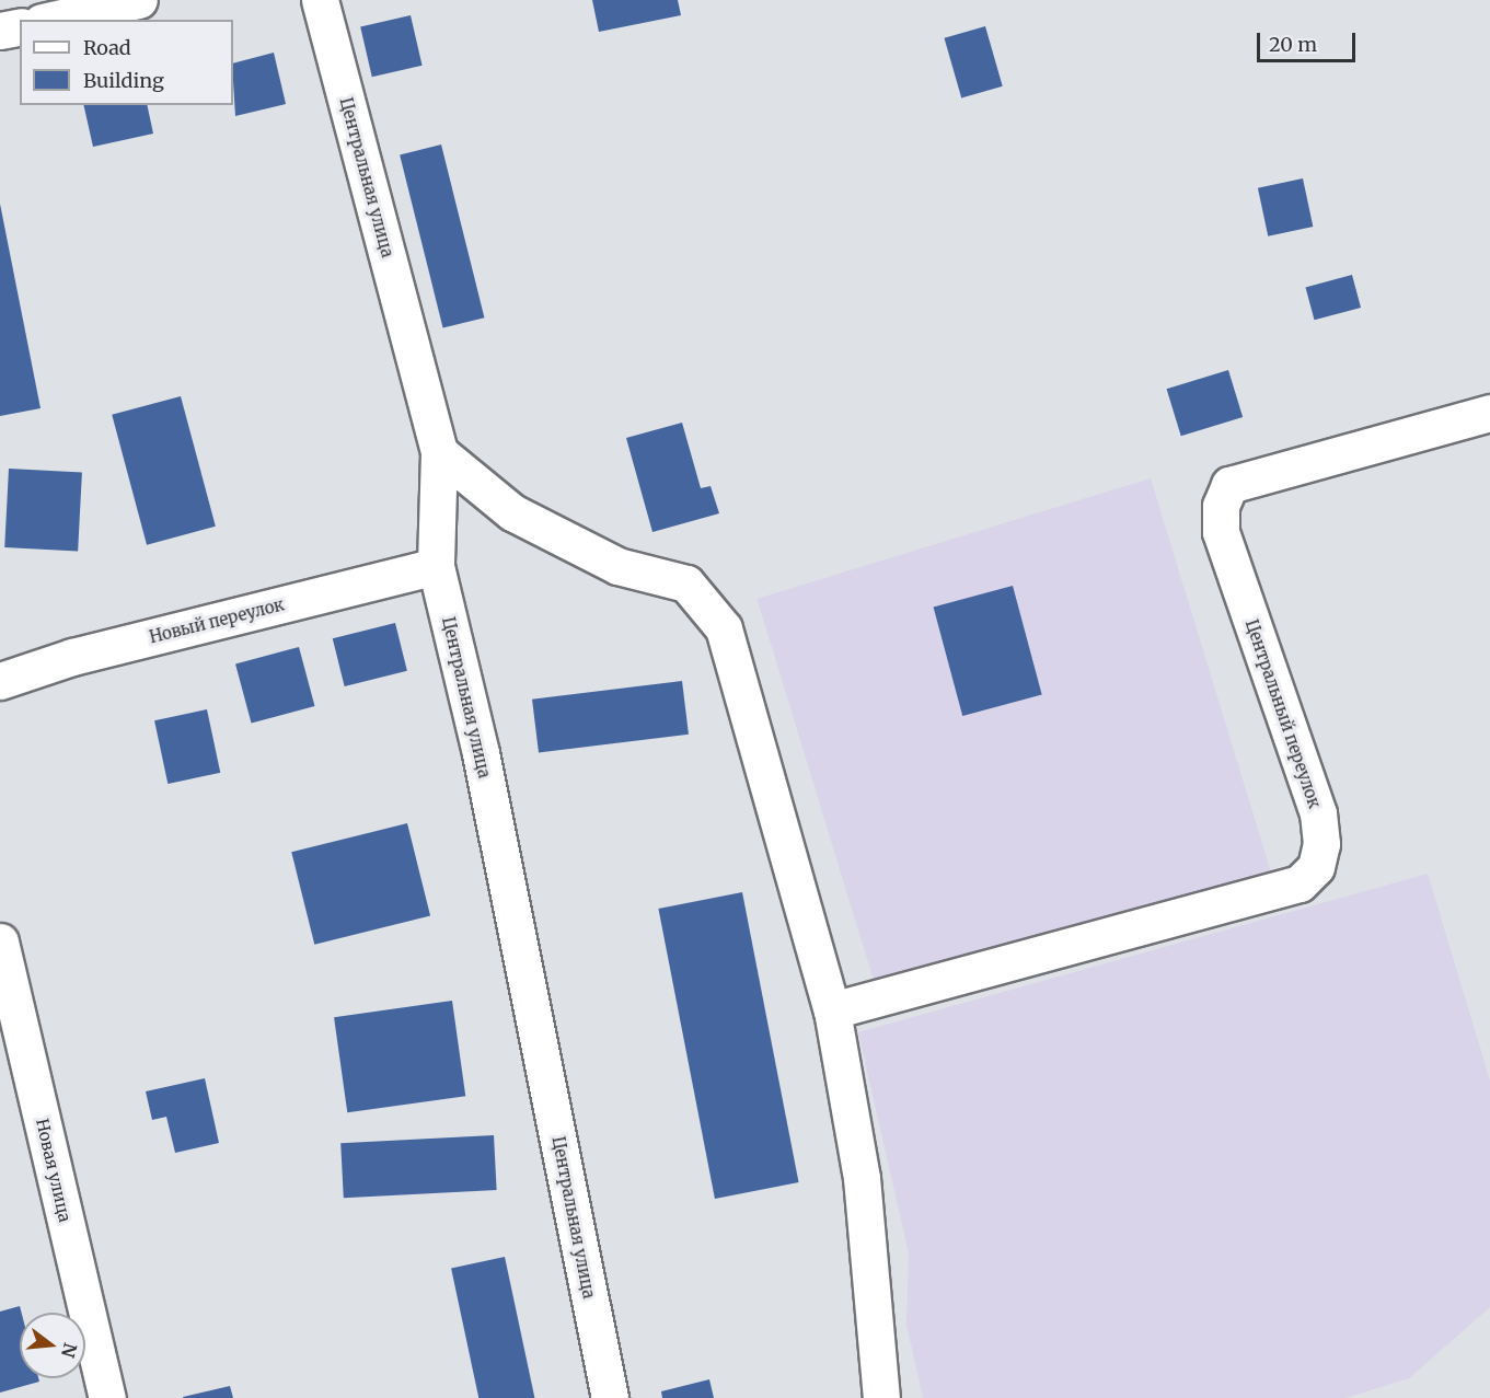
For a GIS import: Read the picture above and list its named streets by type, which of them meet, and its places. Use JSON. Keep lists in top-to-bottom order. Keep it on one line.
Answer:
{"streets":{"street":["Центральная улица","Новый переулок","Центральный переулок","Новая улица"]},"crossings":[["Центральная улица","Новый переулок"]],"legend":["Road","Building"],"scale_bar":"20 m","north":"right"}
